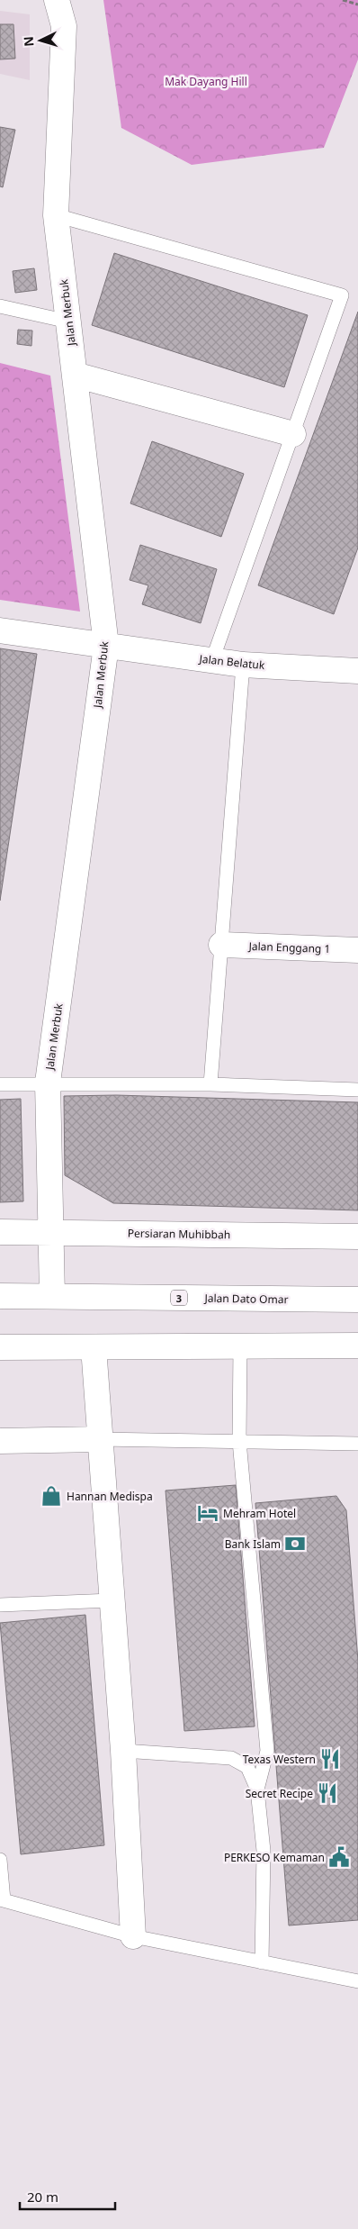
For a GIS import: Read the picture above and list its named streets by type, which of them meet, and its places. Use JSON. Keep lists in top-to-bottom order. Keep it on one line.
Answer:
{"streets":{"main road":["Jalan Merbuk","Jalan Belatuk","Jalan Enggang 1","Persiaran Muhibbah","3","Jalan Dato Omar"]},"crossings":[["Jalan Merbuk","Jalan Belatuk"],["Jalan Merbuk","Persiaran Muhibbah"],["Jalan Merbuk","Jalan Dato Omar"]],"parks":["Mak Dayang Hill"],"places":{"shop":["Hannan Medispa"],"hotel":["Mehram Hotel"],"bank":["Bank Islam"],"restaurant":["Texas Western","Secret Recipe"],"public building":["PERKESO Kemaman"]},"scale_bar":"20 m","north":"left"}
